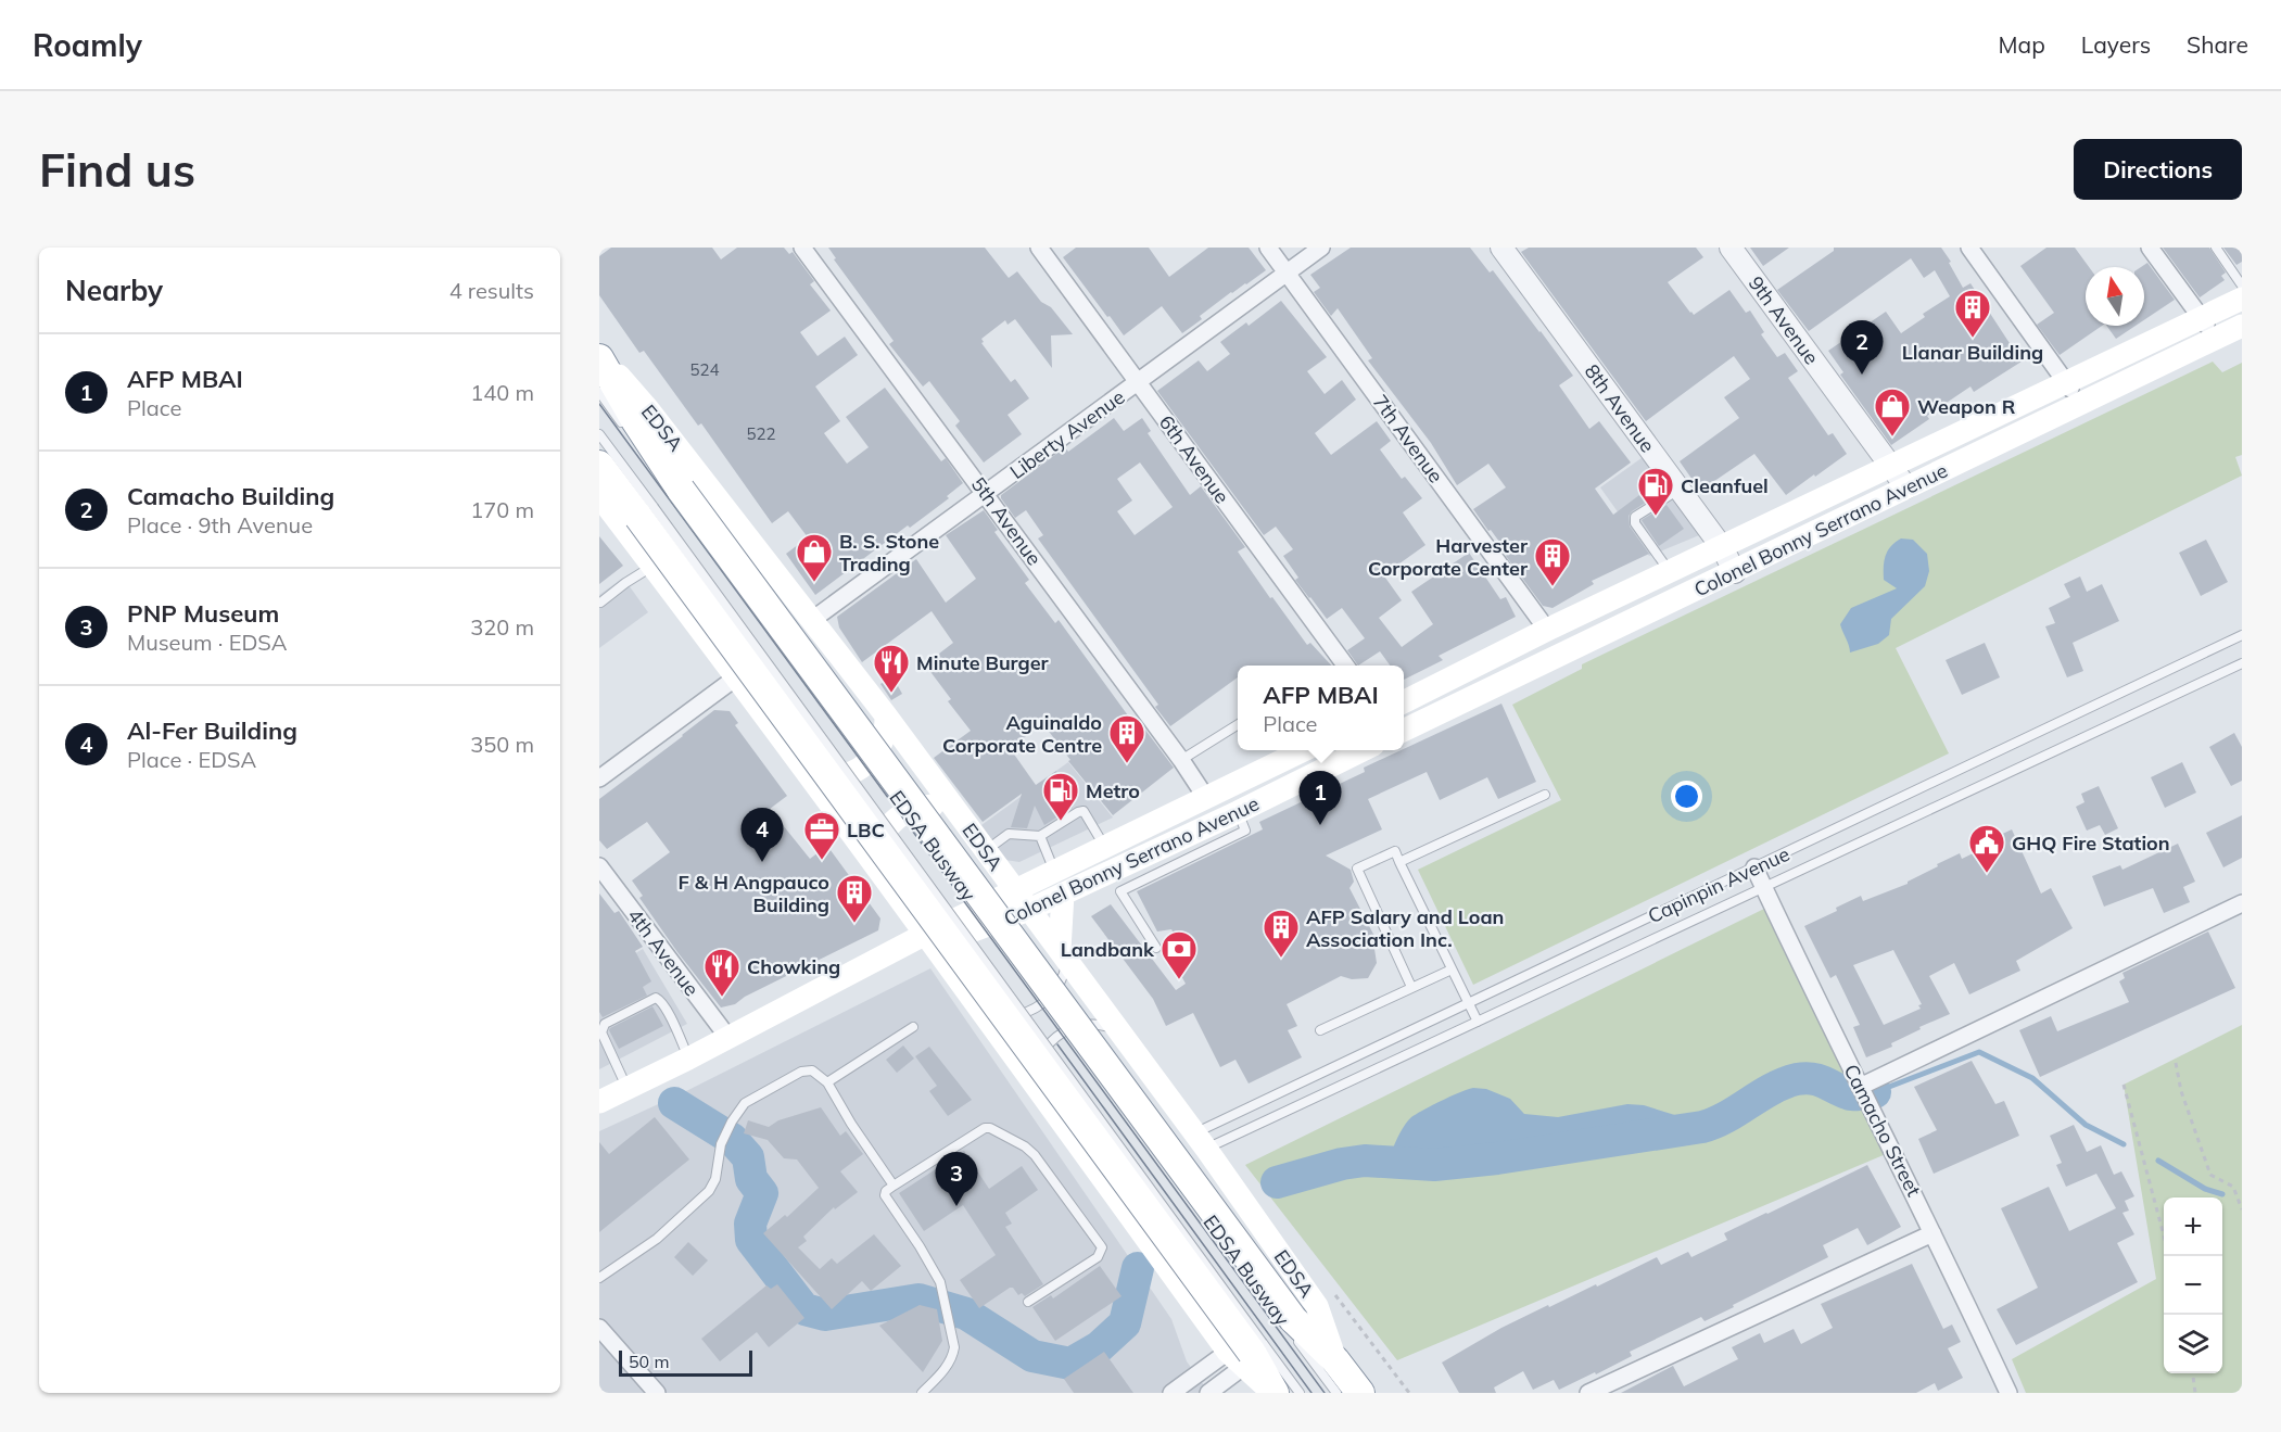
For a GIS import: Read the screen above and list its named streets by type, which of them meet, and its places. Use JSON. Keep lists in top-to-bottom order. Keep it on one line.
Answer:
{"streets":{"highway":["EDSA"],"main road":["Colonel Bonny Serrano Avenue"],"street":["9th Avenue","8th Avenue","Liberty Avenue","7th Avenue","6th Avenue","5th Avenue","4th Avenue","Camacho Street"],"lane":["EDSA Busway","Capinpin Avenue"]},"crossings":[["9th Avenue","Colonel Bonny Serrano Avenue"],["8th Avenue","Colonel Bonny Serrano Avenue"],["EDSA","Liberty Avenue"],["EDSA","Colonel Bonny Serrano Avenue"],["EDSA","EDSA Busway"],["EDSA","Capinpin Avenue"],["Liberty Avenue","7th Avenue"],["Liberty Avenue","6th Avenue"],["Liberty Avenue","5th Avenue"],["7th Avenue","Colonel Bonny Serrano Avenue"],["5th Avenue","Colonel Bonny Serrano Avenue"],["Colonel Bonny Serrano Avenue","4th Avenue"],["Capinpin Avenue","Camacho Street"]],"places":{"building":["Llanar Building","Harvester Corporate Center","Aguinaldo Corporate Centre","F & H Angpauco Building","AFP Salary and Loan Association Inc."],"shop":["Weapon R","B. S. Stone Trading"],"fuel station":["Cleanfuel","Metro"],"restaurant":["Minute Burger","Chowking"],"office":["LBC"],"public building":["GHQ Fire Station"],"bank":["Landbank"]},"house_numbers":["524","522"],"scale_bar":"50 m","north":"top","page":{"header":"Roamly","nav":["Map","Layers","Share"],"buttons":"Directions","title":"Find us","heading":["Nearby","4 results"],"pins":["2","1","4","3"],"list":[{"mark":"1","name":"AFP MBAI","note":"Place","value":"140 m"},{"mark":"2","name":"Camacho Building","note":"Place · 9th Avenue","value":"170 m"},{"mark":"3","name":"PNP Museum","note":"Museum · EDSA","value":"320 m"},{"mark":"4","name":"Al-Fer Building","note":"Place · EDSA","value":"350 m"}],"popup":["AFP MBAI","Place"],"map_buttons":["+","−"],"scale":"50 m"}}
